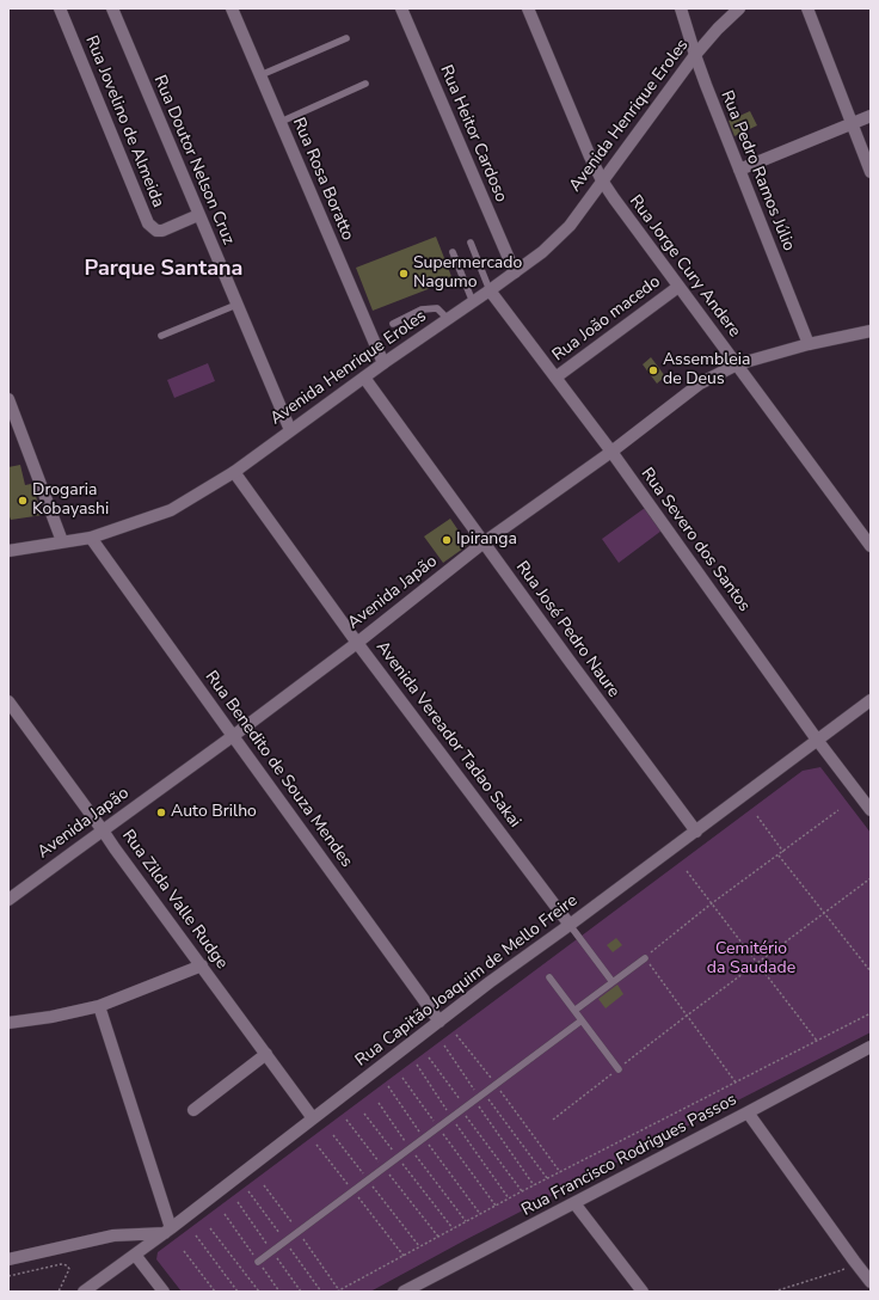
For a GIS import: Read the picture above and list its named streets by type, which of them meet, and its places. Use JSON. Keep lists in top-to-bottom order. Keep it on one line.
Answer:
{"streets":{"street":["Avenida Henrique Eroles","Rua Jovelino de Almeida","Rua Heitor Cardoso","Rua Doutor Nelson Cruz","Rua Pedro Ramos Júlio","Rua Rosa Boratto","Rua Jorge Cury Andere","Rua João macedo","Rua Severo dos Santos","Avenida Japão","Rua José Pedro Naure","Avenida Vereador Tadao Sakai","Rua Benedito de Souza Mendes","Rua Zilda Valle Rudge","Rua Capitão Joaquim de Mello Freire","Rua Francisco Rodrigues Passos"]},"crossings":[["Avenida Henrique Eroles","Rua Heitor Cardoso"],["Avenida Henrique Eroles","Rua Doutor Nelson Cruz"],["Avenida Henrique Eroles","Rua Pedro Ramos Júlio"],["Avenida Henrique Eroles","Rua Rosa Boratto"],["Avenida Henrique Eroles","Rua Jorge Cury Andere"],["Avenida Henrique Eroles","Rua Severo dos Santos"],["Avenida Henrique Eroles","Rua José Pedro Naure"],["Avenida Henrique Eroles","Avenida Vereador Tadao Sakai"],["Avenida Henrique Eroles","Rua Benedito de Souza Mendes"],["Rua Jovelino de Almeida","Rua Doutor Nelson Cruz"],["Rua Pedro Ramos Júlio","Avenida Japão"],["Rua Jorge Cury Andere","Rua João macedo"],["Rua Jorge Cury Andere","Avenida Japão"],["Rua João macedo","Rua Severo dos Santos"],["Rua Severo dos Santos","Avenida Japão"],["Rua Severo dos Santos","Rua Capitão Joaquim de Mello Freire"],["Avenida Japão","Rua José Pedro Naure"],["Avenida Japão","Avenida Vereador Tadao Sakai"],["Avenida Japão","Rua Benedito de Souza Mendes"],["Avenida Japão","Rua Zilda Valle Rudge"],["Rua José Pedro Naure","Rua Capitão Joaquim de Mello Freire"],["Avenida Vereador Tadao Sakai","Rua Capitão Joaquim de Mello Freire"],["Rua Benedito de Souza Mendes","Rua Capitão Joaquim de Mello Freire"],["Rua Zilda Valle Rudge","Rua Capitão Joaquim de Mello Freire"]],"districts":["Parque Santana"],"parks":["Cemitério da Saudade"],"places":["Supermercado Nagumo","Assembleia de Deus","Drogaria Kobayashi","Ipiranga","Auto Brilho"]}
